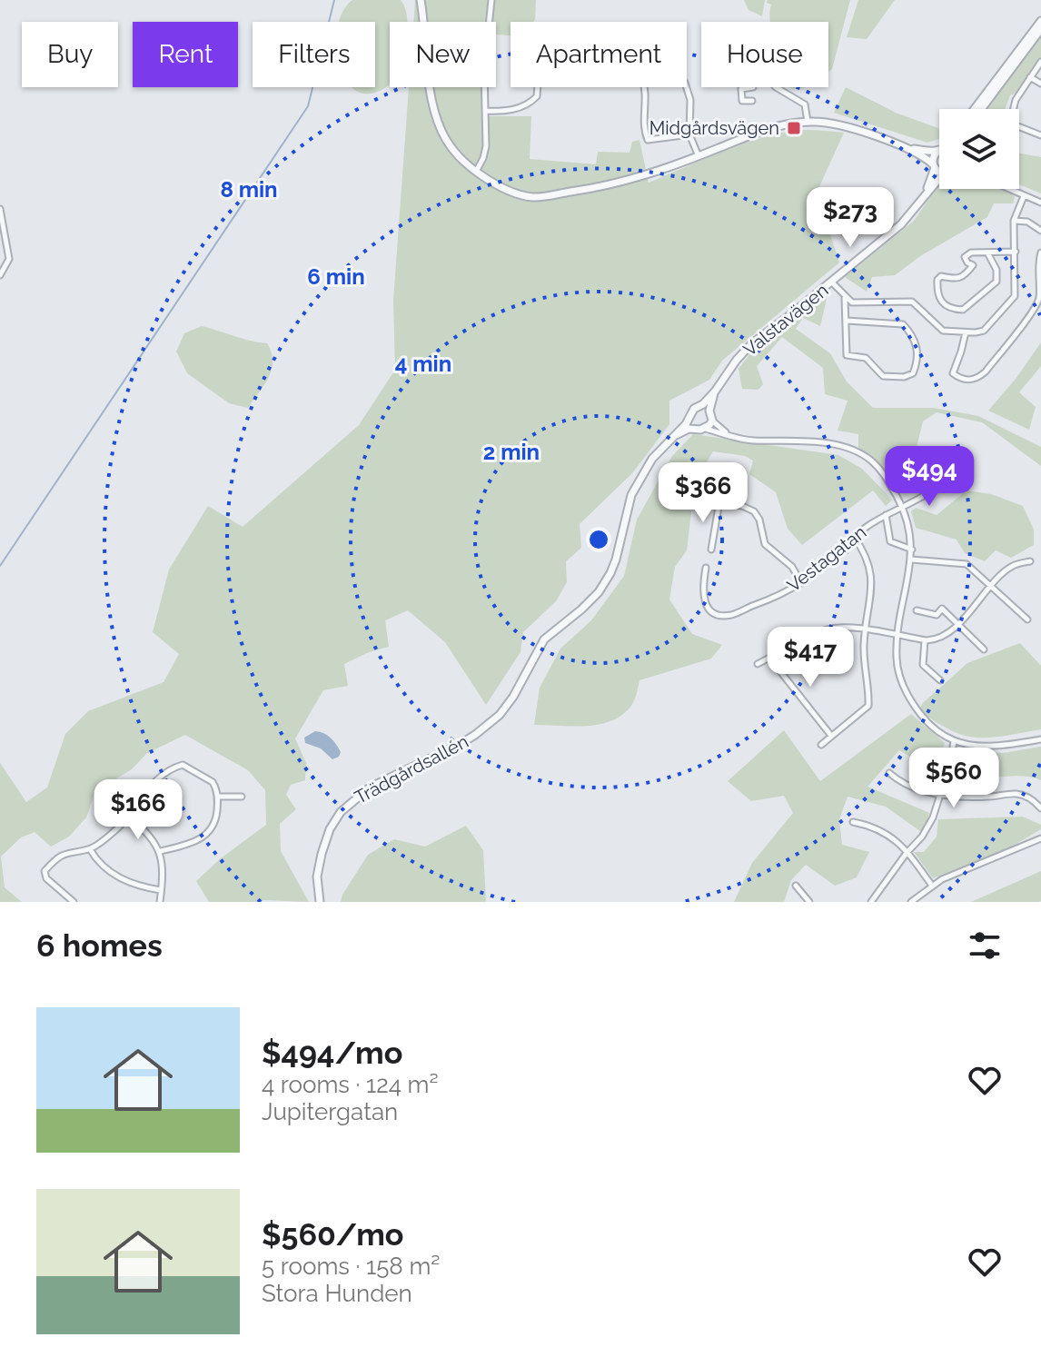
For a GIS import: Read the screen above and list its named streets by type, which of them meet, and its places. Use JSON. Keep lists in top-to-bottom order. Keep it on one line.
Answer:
{"streets":{"street":["Valstavägen","Vestagatan","Trädgårdsallén"]},"crossings":[["Valstavägen","Trädgårdsallén"]],"places":{"transit":["Midgårdsvägen"]},"page":{"chip":["Buy","Rent","Filters","New","Apartment","House"],"price":["$273","$494","$366","$417","$560","$166"],"heading":"6 homes","list":[{"name":"$494/mo","note":"4 rooms · 124 m² · Jupitergatan"},{"name":"$560/mo","note":"5 rooms · 158 m² · Stora Hunden"}]},"rings":["8 min","6 min","4 min","2 min"]}
